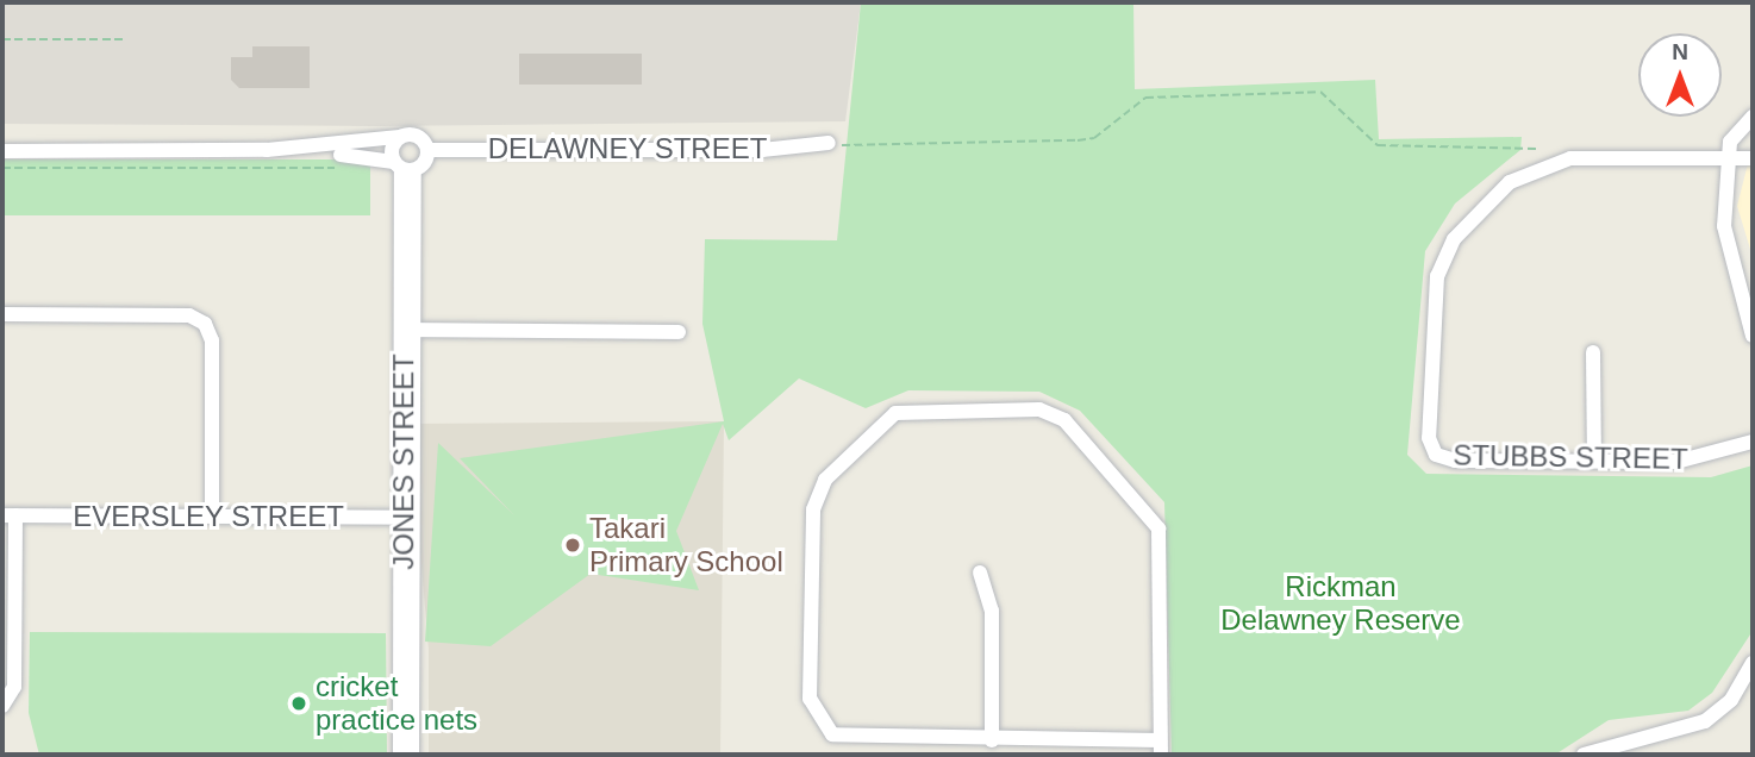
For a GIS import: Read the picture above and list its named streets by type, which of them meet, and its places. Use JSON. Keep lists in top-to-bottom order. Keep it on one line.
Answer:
{"streets":{"street":["DELAWNEY STREET","STUBBS STREET","JONES STREET","EVERSLEY STREET"]},"crossings":[["JONES STREET","EVERSLEY STREET"]],"parks":["Rickman Delawney Reserve"],"places":["Takari Primary School","cricket practice nets"],"north":"top"}
